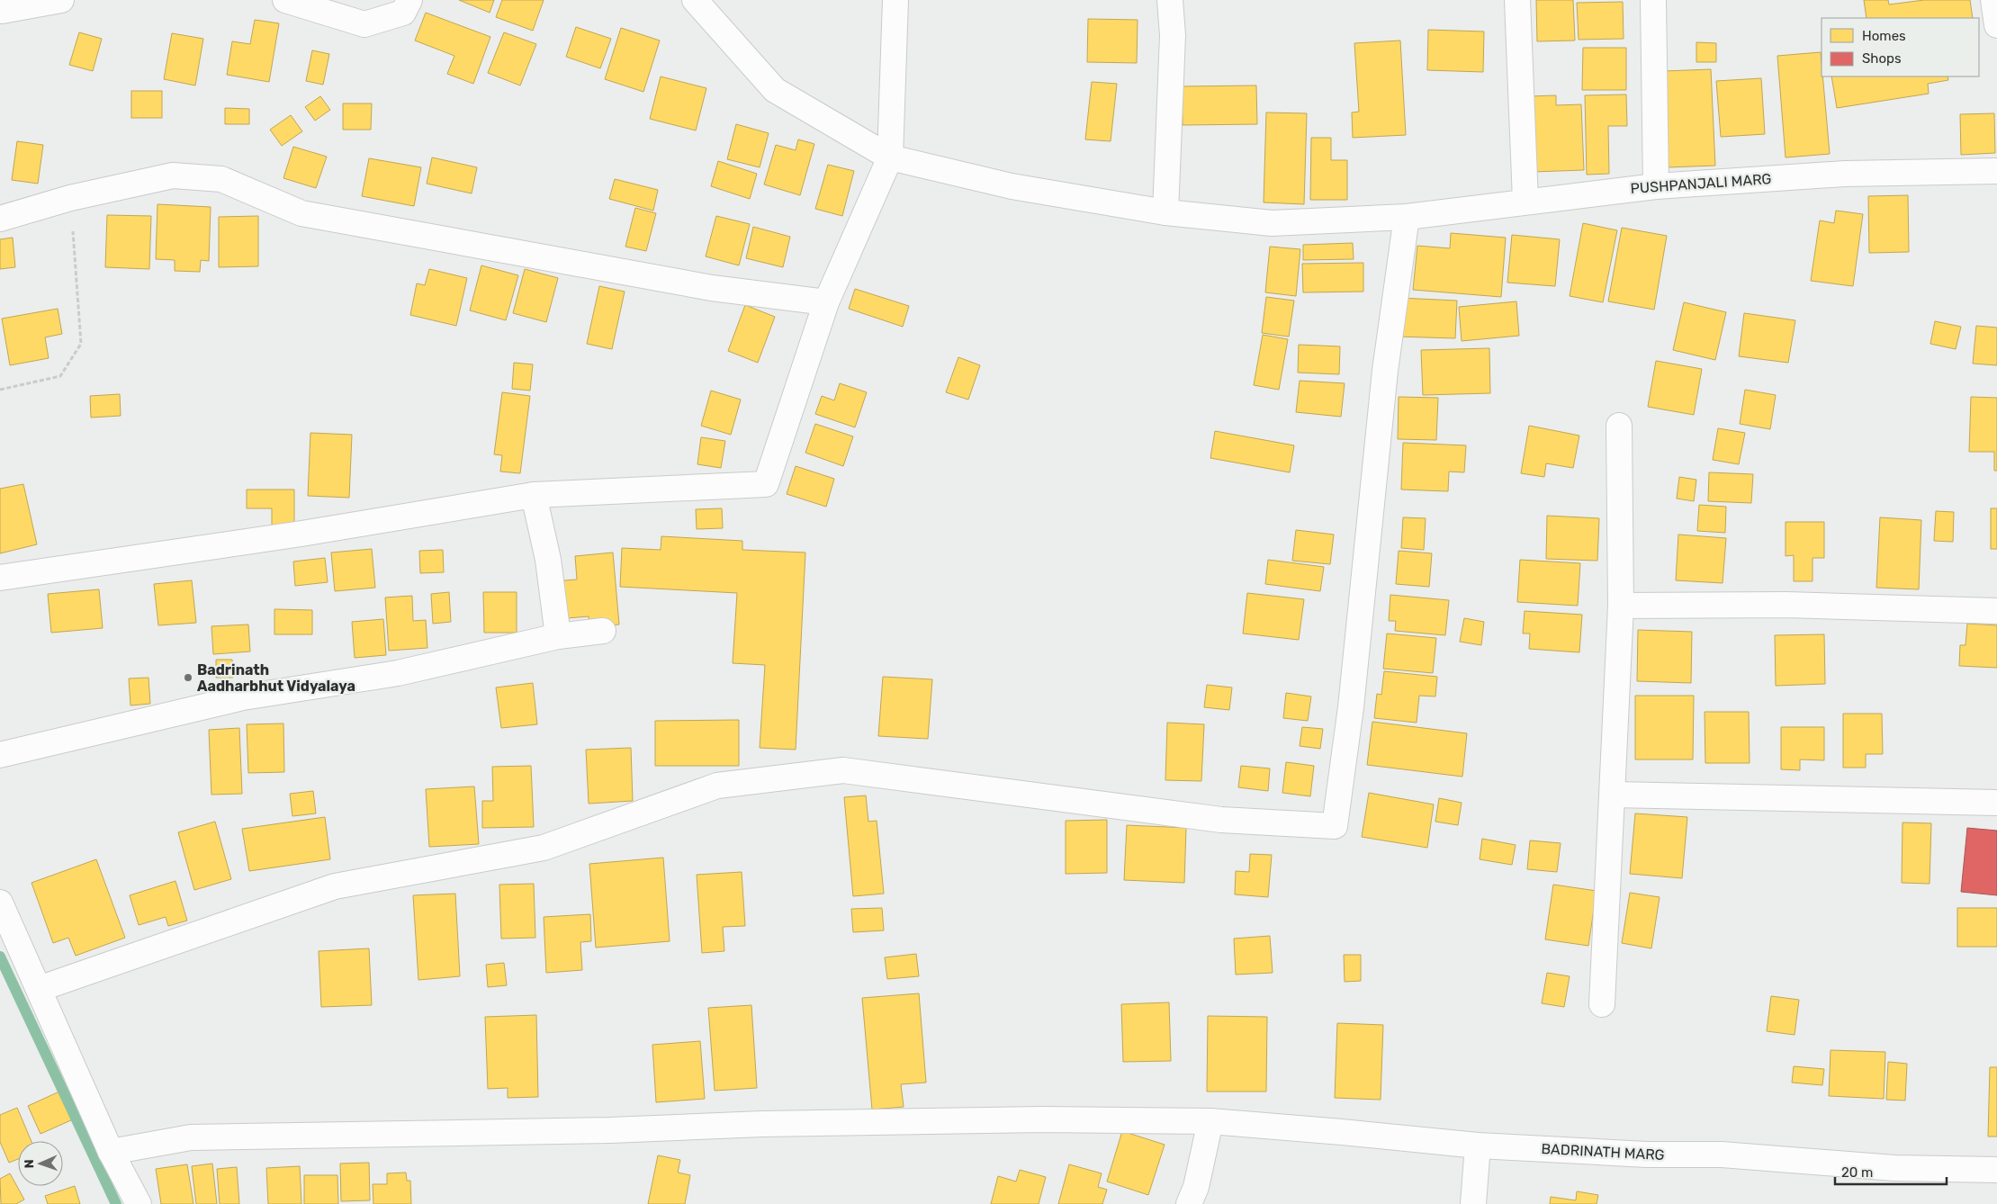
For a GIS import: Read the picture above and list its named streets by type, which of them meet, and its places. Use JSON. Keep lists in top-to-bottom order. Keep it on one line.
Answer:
{"streets":{"street":["PUSHPANJALI MARG","BADRINATH MARG"]},"places":["Badrinath Aadharbhut Vidyalaya"],"legend":["Homes","Shops"],"scale_bar":"20 m","north":"left"}
